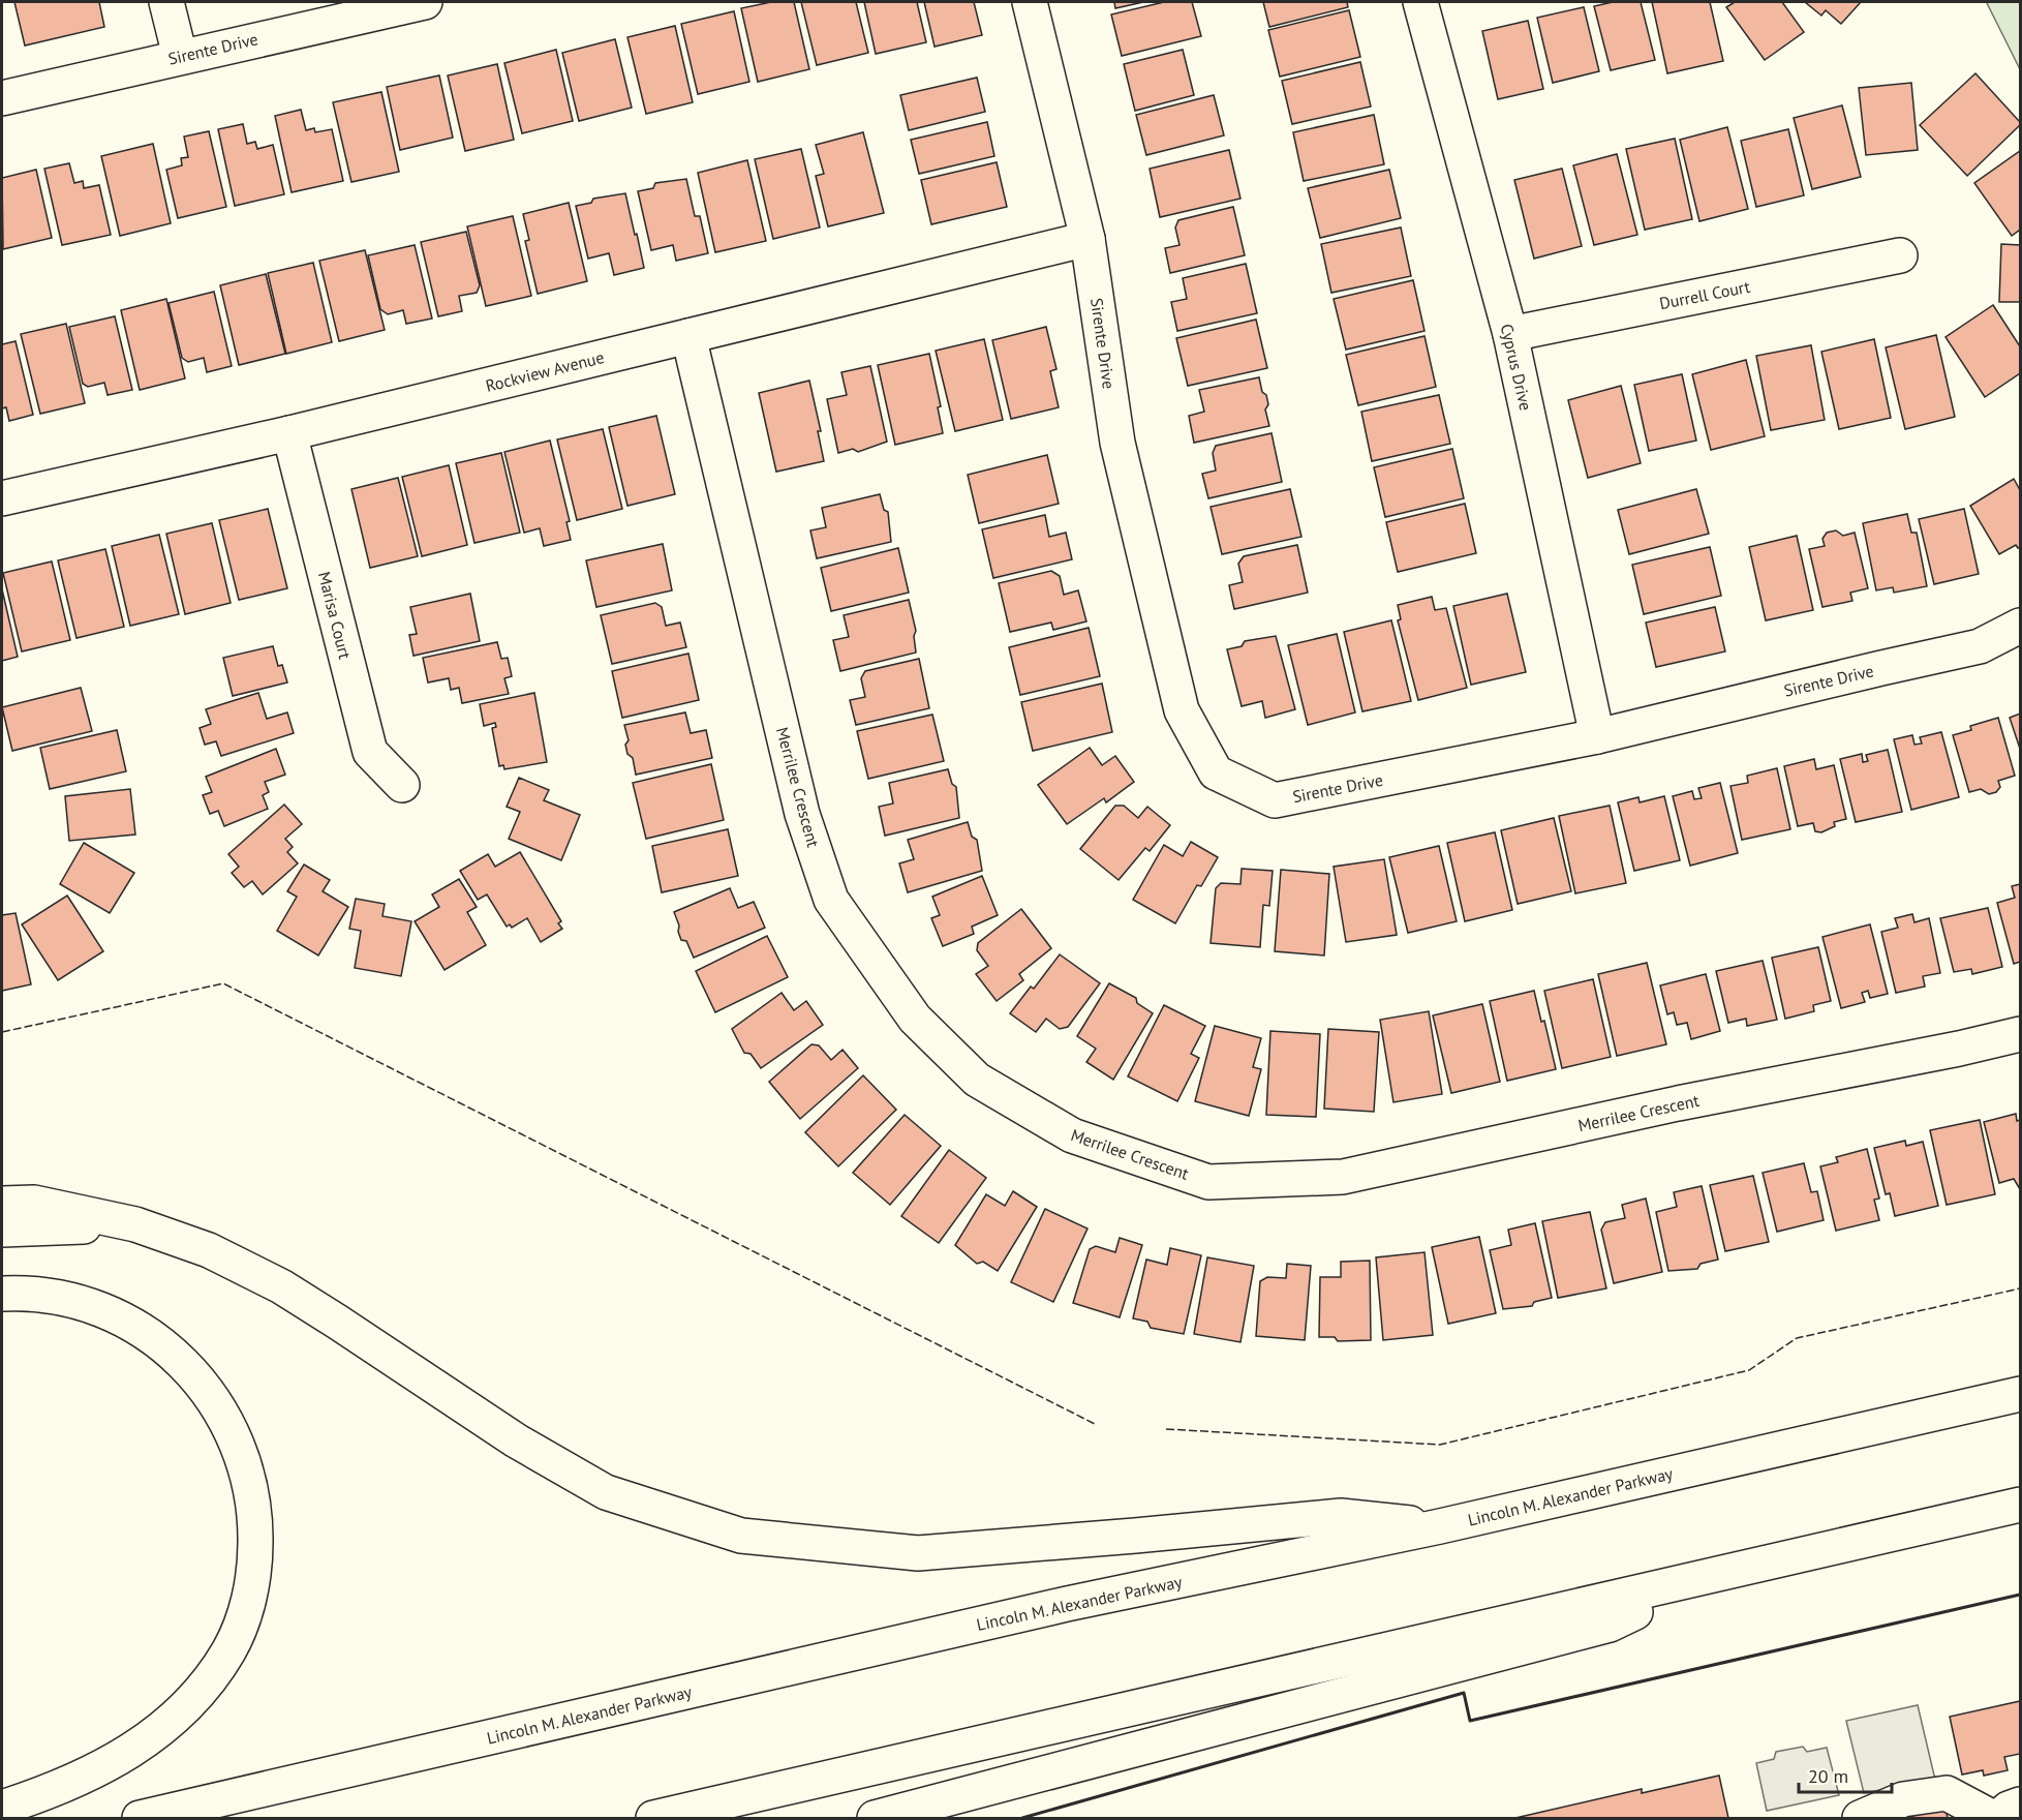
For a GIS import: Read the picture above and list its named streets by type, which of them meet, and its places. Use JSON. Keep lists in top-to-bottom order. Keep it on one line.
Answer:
{"streets":{"main road":["Sirente Drive","Durrell Court","Cyprus Drive","Rockview Avenue","Marisa Court","Merrilee Crescent","Lincoln M. Alexander Parkway"]},"crossings":[["Sirente Drive","Cyprus Drive"],["Sirente Drive","Rockview Avenue"],["Durrell Court","Cyprus Drive"],["Rockview Avenue","Marisa Court"],["Rockview Avenue","Merrilee Crescent"]],"scale_bar":"20 m"}
